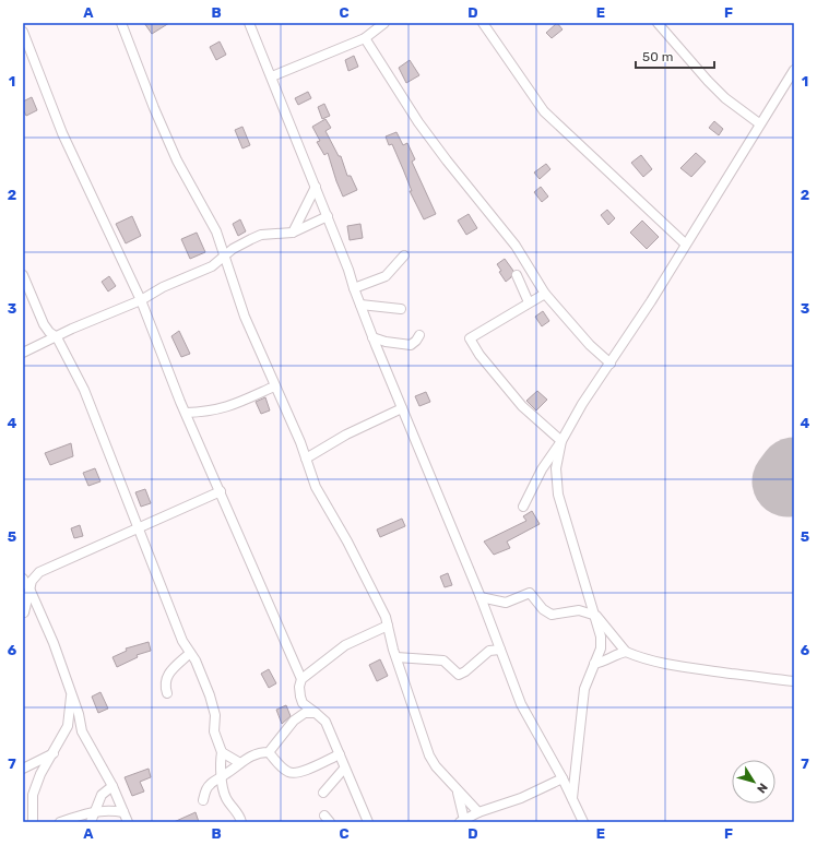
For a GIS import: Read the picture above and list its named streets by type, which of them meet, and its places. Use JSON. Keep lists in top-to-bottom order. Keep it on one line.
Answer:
{"scale_bar":"50 m","north":"bottom right","grid":{"columns":["A","B","C","D","E","F"],"rows":["1","2","3","4","5","6","7"]}}
